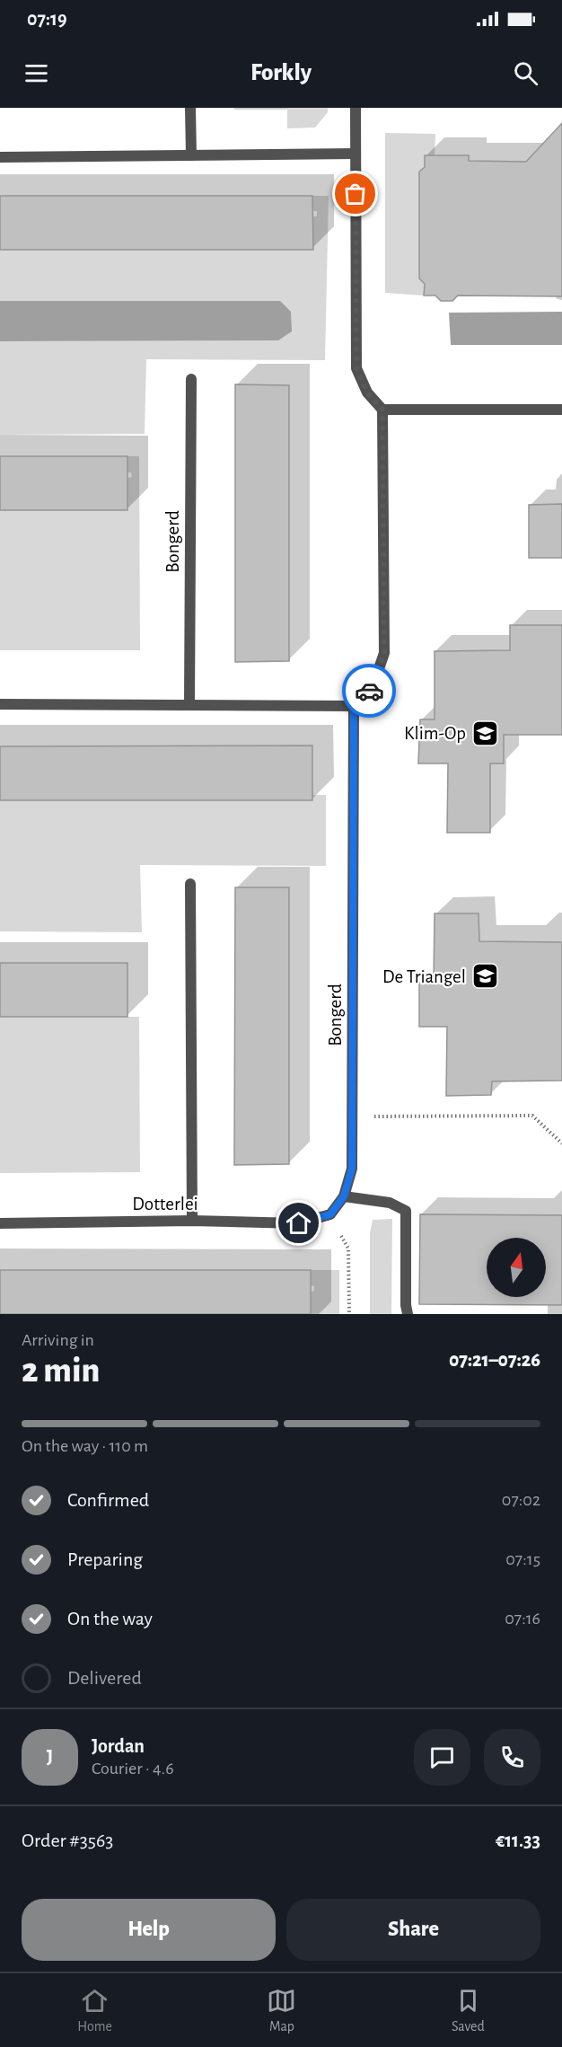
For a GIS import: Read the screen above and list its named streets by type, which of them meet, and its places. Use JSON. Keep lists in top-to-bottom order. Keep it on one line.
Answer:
{"streets":{"street":["Bongerd","Dotterlei"]},"crossings":[["Bongerd","Dotterlei"]],"places":{"school or university":["Klim-Op","De Triangel"]},"north":"top","page":{"status":"07:19","header":"Forkly","heading":["2 min","Arriving in","07:21–07:26"],"panel":["Jordan","Courier · 4.6","Order #3563","€11.33"],"bar":"On the way · 110 m","list":[["Confirmed","07:02"],["Preparing","07:15"],["On the way","07:16"],"Delivered"],"round":"J","buttons":["Help","Share"],"tabs":["Home","Map","Saved"]}}
